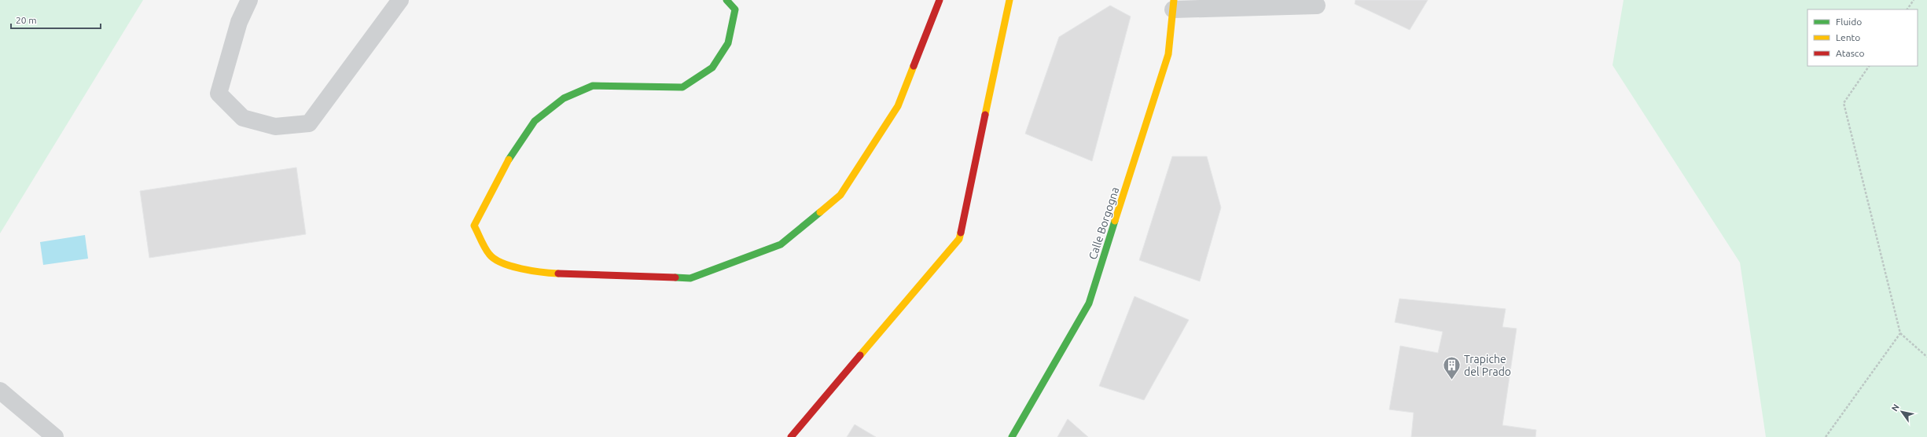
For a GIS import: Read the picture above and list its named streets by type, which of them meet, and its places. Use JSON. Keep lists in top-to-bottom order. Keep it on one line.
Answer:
{"streets":{"street":["Calle Borgogna"]},"places":{"building":["Trapiche del Prado"]},"legend":["Fluido","Lento","Atasco"],"scale_bar":"20 m","north":"top left"}
